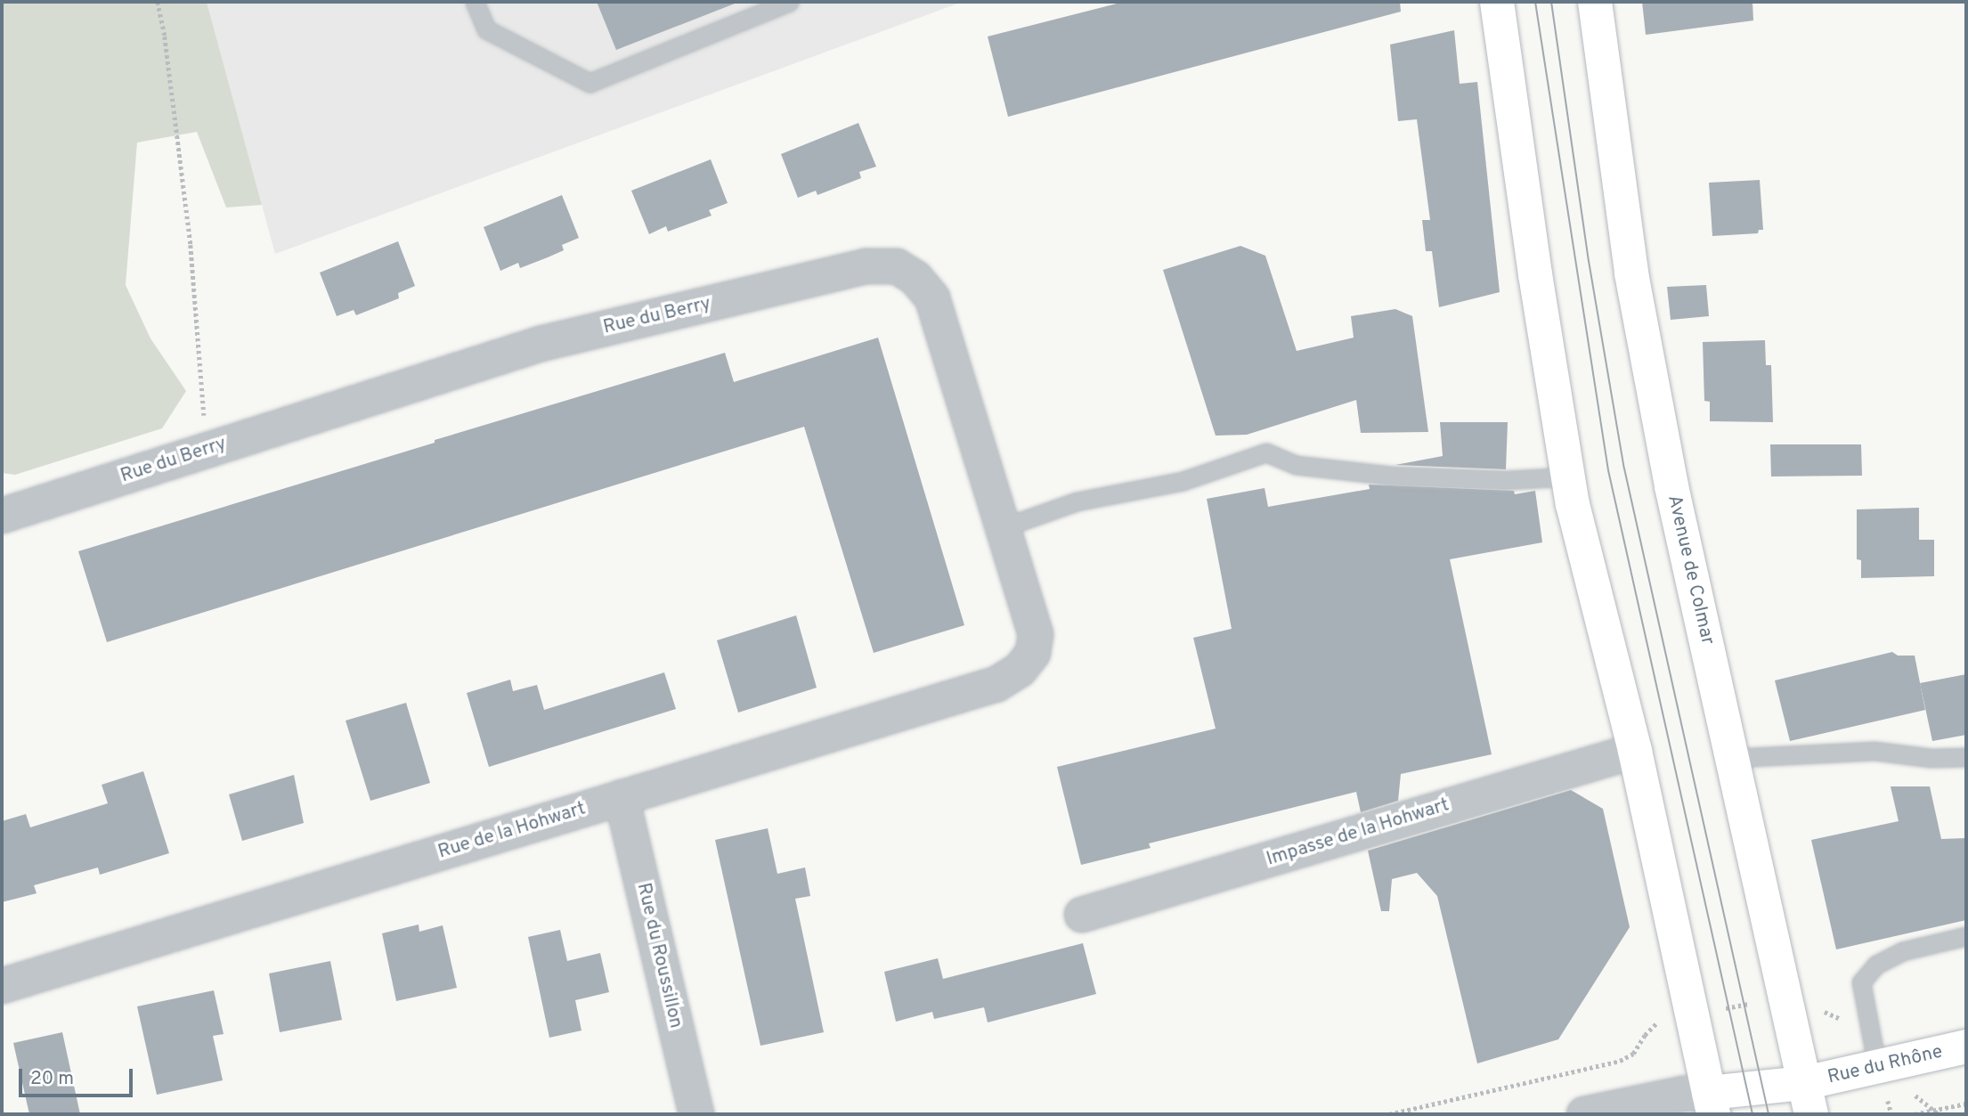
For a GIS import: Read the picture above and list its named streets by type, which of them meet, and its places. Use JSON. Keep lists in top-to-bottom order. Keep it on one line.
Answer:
{"streets":{"main road":["Avenue de Colmar","Rue du Rhône"],"street":["Rue du Berry","Rue de la Hohwart","Impasse de la Hohwart","Rue du Roussillon"]},"crossings":[["Rue du Berry","Rue de la Hohwart"],["Avenue de Colmar","Rue du Rhône"],["Rue de la Hohwart","Rue du Roussillon"]],"scale_bar":"20 m"}
